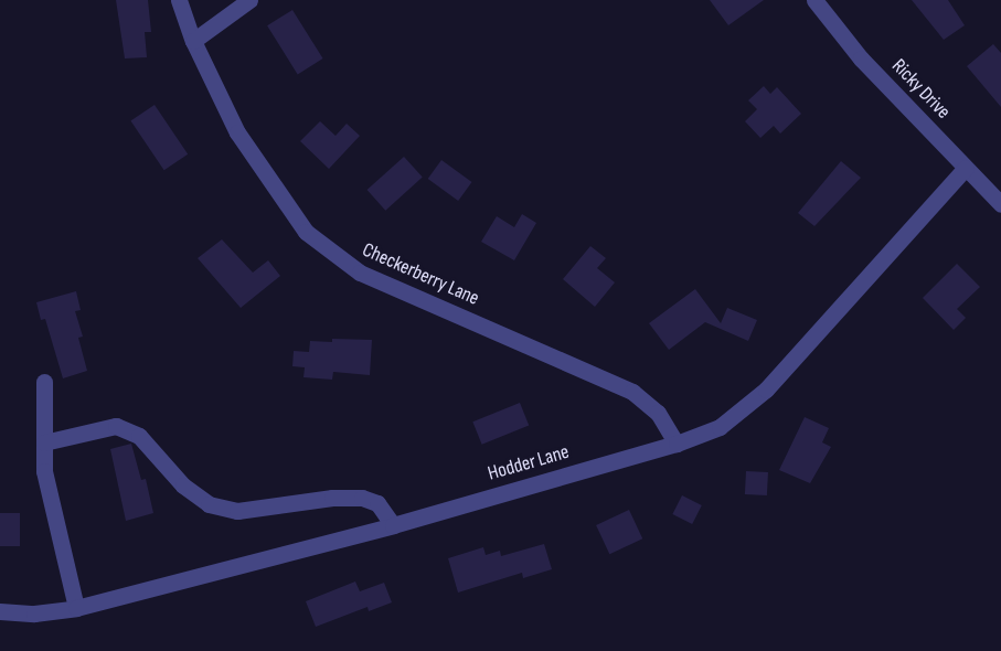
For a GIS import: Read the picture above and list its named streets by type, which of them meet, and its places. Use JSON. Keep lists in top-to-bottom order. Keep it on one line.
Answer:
{"streets":{"street":["Ricky Drive","Checkerberry Lane","Hodder Lane"]},"crossings":[["Ricky Drive","Hodder Lane"],["Checkerberry Lane","Hodder Lane"]]}
